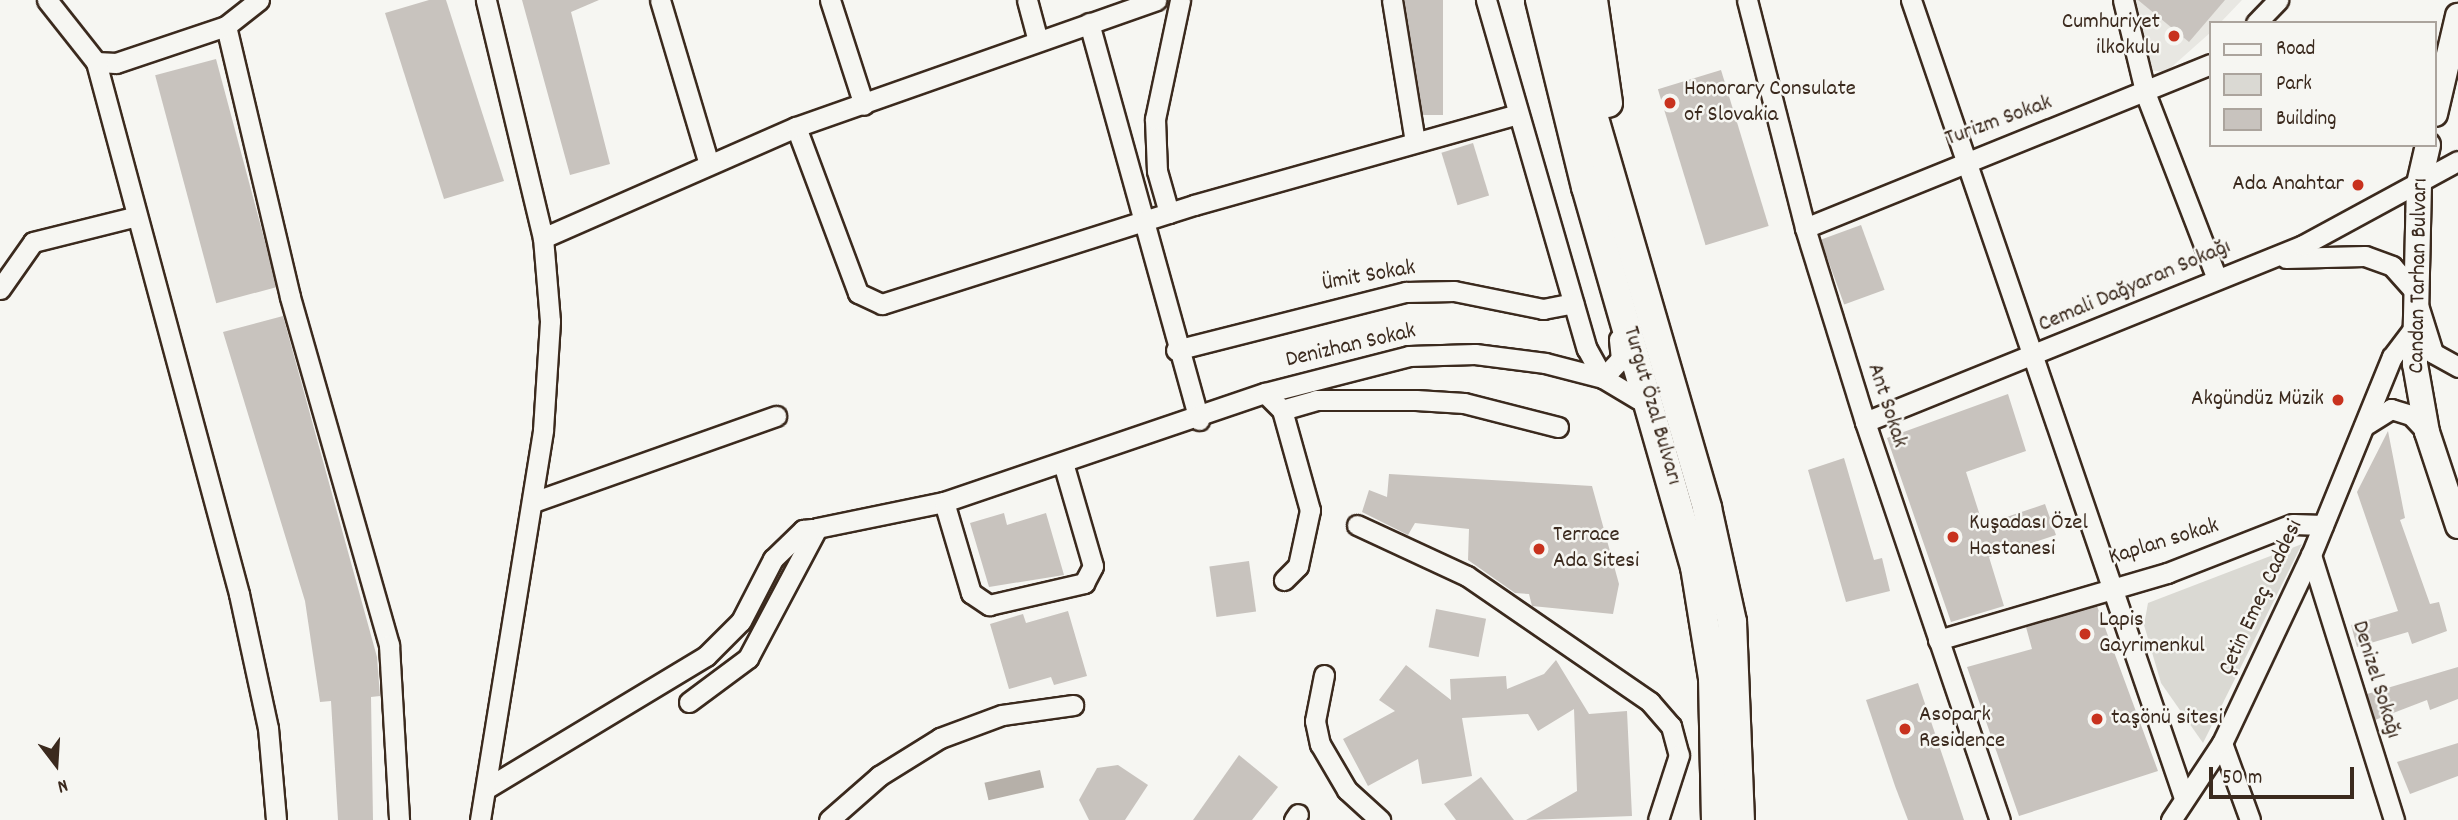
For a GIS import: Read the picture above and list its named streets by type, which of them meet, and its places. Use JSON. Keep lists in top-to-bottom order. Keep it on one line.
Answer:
{"streets":{"highway":["Turgut Özal Bulvarı"],"main road":["Candan Tarhan Bulvarı"],"street":["Turizm Sokak","Ümit Sokak","Cemali Dağyaran Sokağı","Denizhan Sokak","Ant Sokak","Kaplan sokak","Çetin Emeç Caddesi","Denizel Sokağı"]},"crossings":[["Turizm Sokak","Ant Sokak"],["Candan Tarhan Bulvarı","Cemali Dağyaran Sokağı"],["Candan Tarhan Bulvarı","Çetin Emeç Caddesi"],["Cemali Dağyaran Sokağı","Ant Sokak"],["Ant Sokak","Kaplan sokak"],["Kaplan sokak","Çetin Emeç Caddesi"],["Çetin Emeç Caddesi","Denizel Sokağı"]],"places":["Cumhuriyet ilkokulu","Honorary Consulate of Slovakia","Ada Anahtar","Akgündüz Müzik","Kuşadası Özel Hastanesi","Terrace Ada Sitesi","Lapis Gayrimenkul","taşönü sitesi","Asopark Residence"],"legend":["Road","Park","Building"],"scale_bar":"50 m","north":"bottom"}
